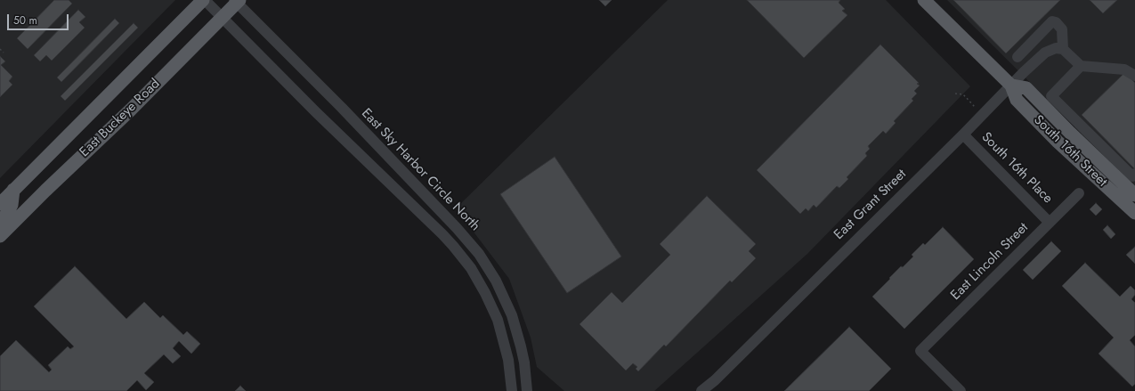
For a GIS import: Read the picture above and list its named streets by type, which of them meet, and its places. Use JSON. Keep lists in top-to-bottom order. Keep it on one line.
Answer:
{"streets":{"main road":["East Buckeye Road","South 16th Street"],"street":["South 16th Place","East Sky Harbor Circle North","East Grant Street","East Lincoln Street"]},"crossings":[["East Buckeye Road","East Sky Harbor Circle North"],["South 16th Street","East Grant Street"],["South 16th Place","East Grant Street"],["South 16th Place","East Lincoln Street"]],"scale_bar":"50 m"}
